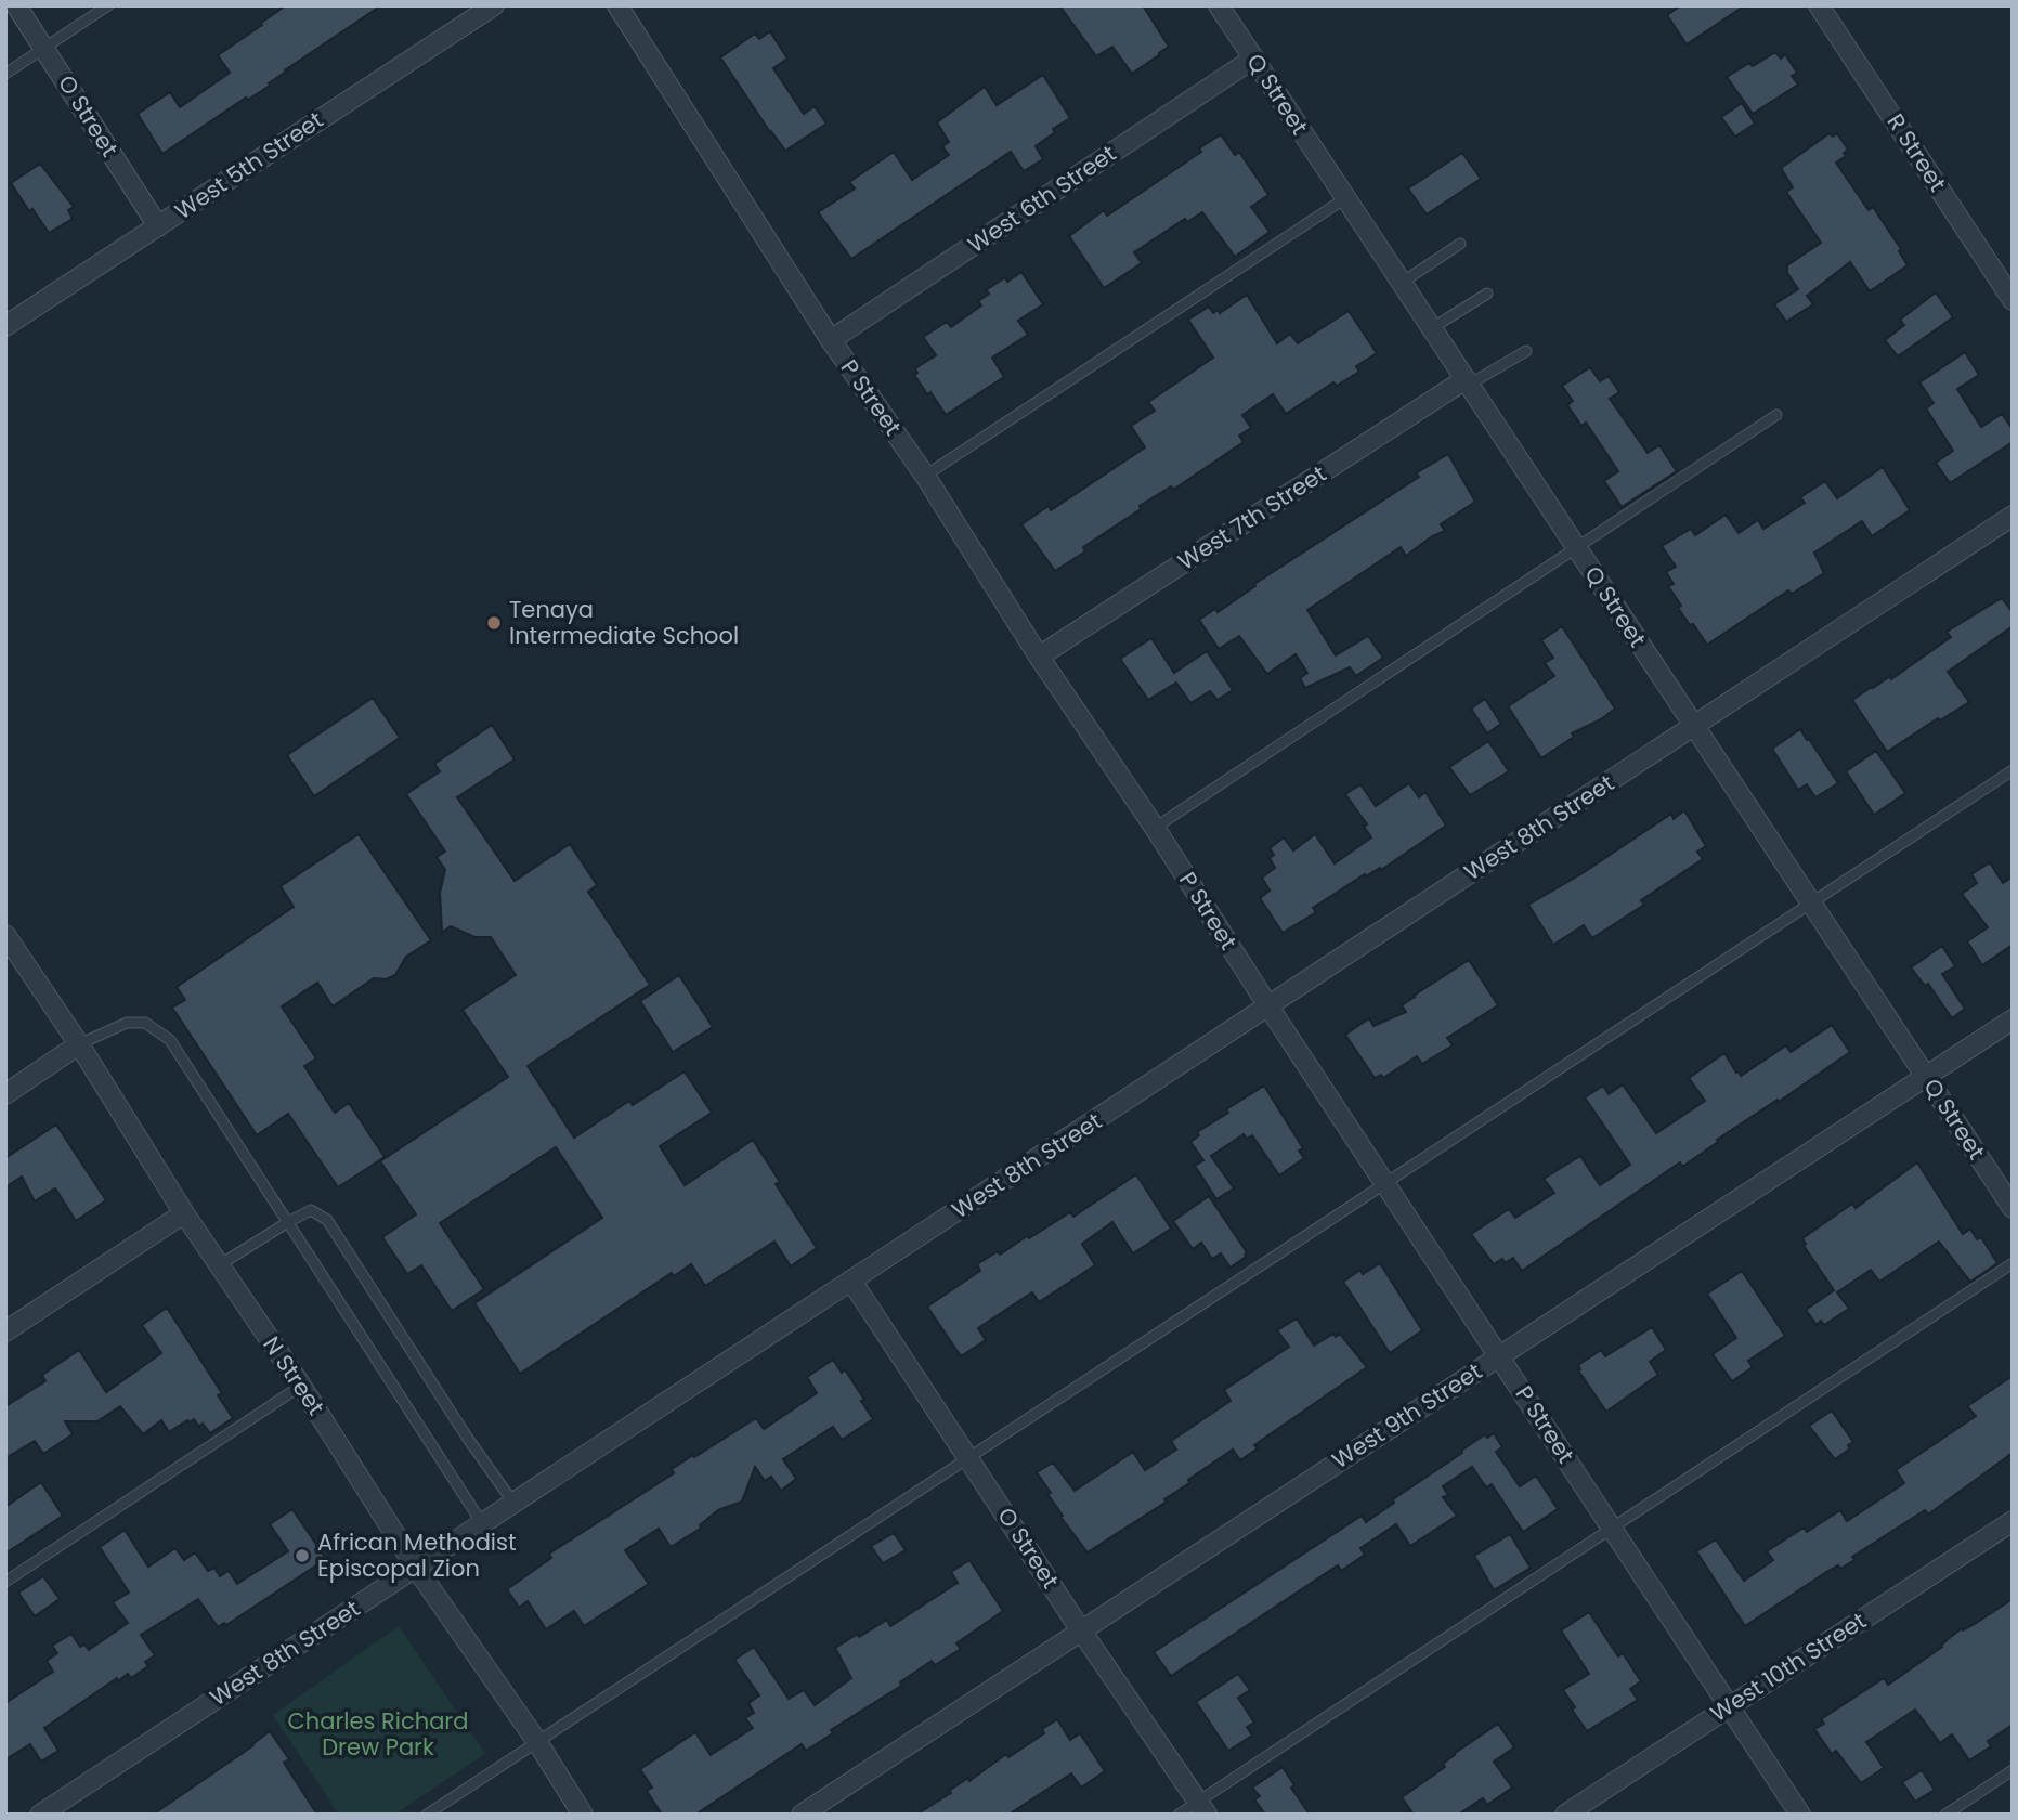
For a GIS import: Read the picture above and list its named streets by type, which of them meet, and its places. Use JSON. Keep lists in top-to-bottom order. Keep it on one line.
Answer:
{"streets":{"street":["Q Street","O Street","R Street","West 5th Street","West 6th Street","P Street","West 7th Street","West 8th Street","N Street","West 9th Street","West 10th Street"]},"crossings":[["Q Street","West 6th Street"],["Q Street","West 7th Street"],["Q Street","West 8th Street"],["Q Street","West 9th Street"],["O Street","West 5th Street"],["O Street","West 8th Street"],["O Street","West 9th Street"],["West 6th Street","P Street"],["P Street","West 7th Street"],["P Street","West 8th Street"],["P Street","West 9th Street"],["P Street","West 10th Street"],["West 8th Street","N Street"]],"parks":["Charles Richard Drew Park"],"places":["Tenaya Intermediate School","African Methodist Episcopal Zion"]}
